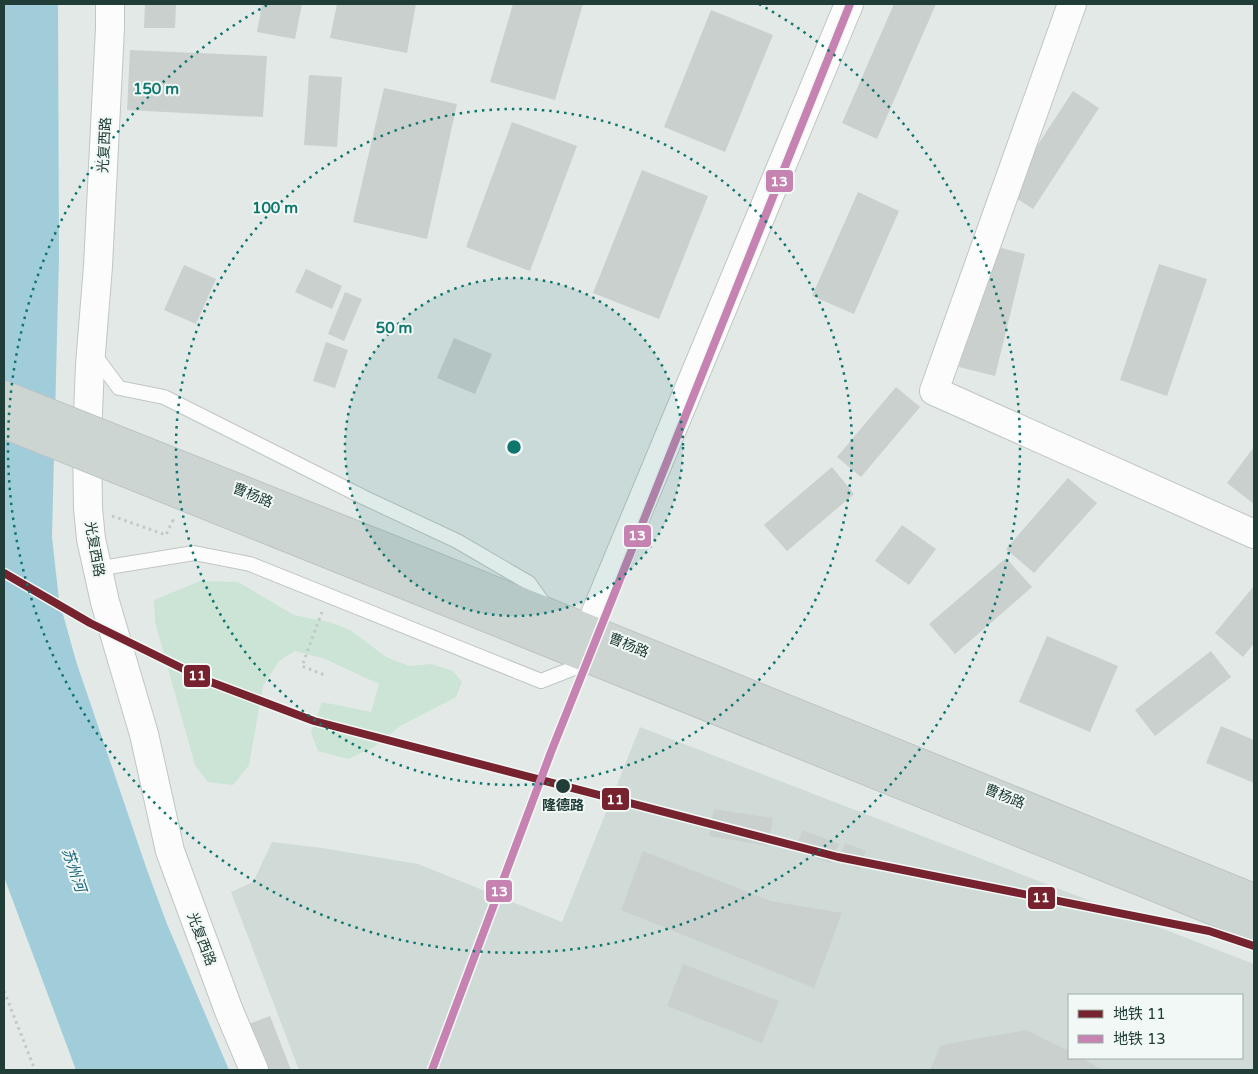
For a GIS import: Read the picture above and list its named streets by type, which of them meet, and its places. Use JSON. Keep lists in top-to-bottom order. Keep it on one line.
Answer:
{"streets":{"main road":["曹杨路"],"street":["光复西路"]},"water":["苏州河"],"places":["隆德路"],"lines":["metro line 13","metro line 11"],"legend":["地铁 11","地铁 13"],"rings":["150 m","100 m","50 m"]}
